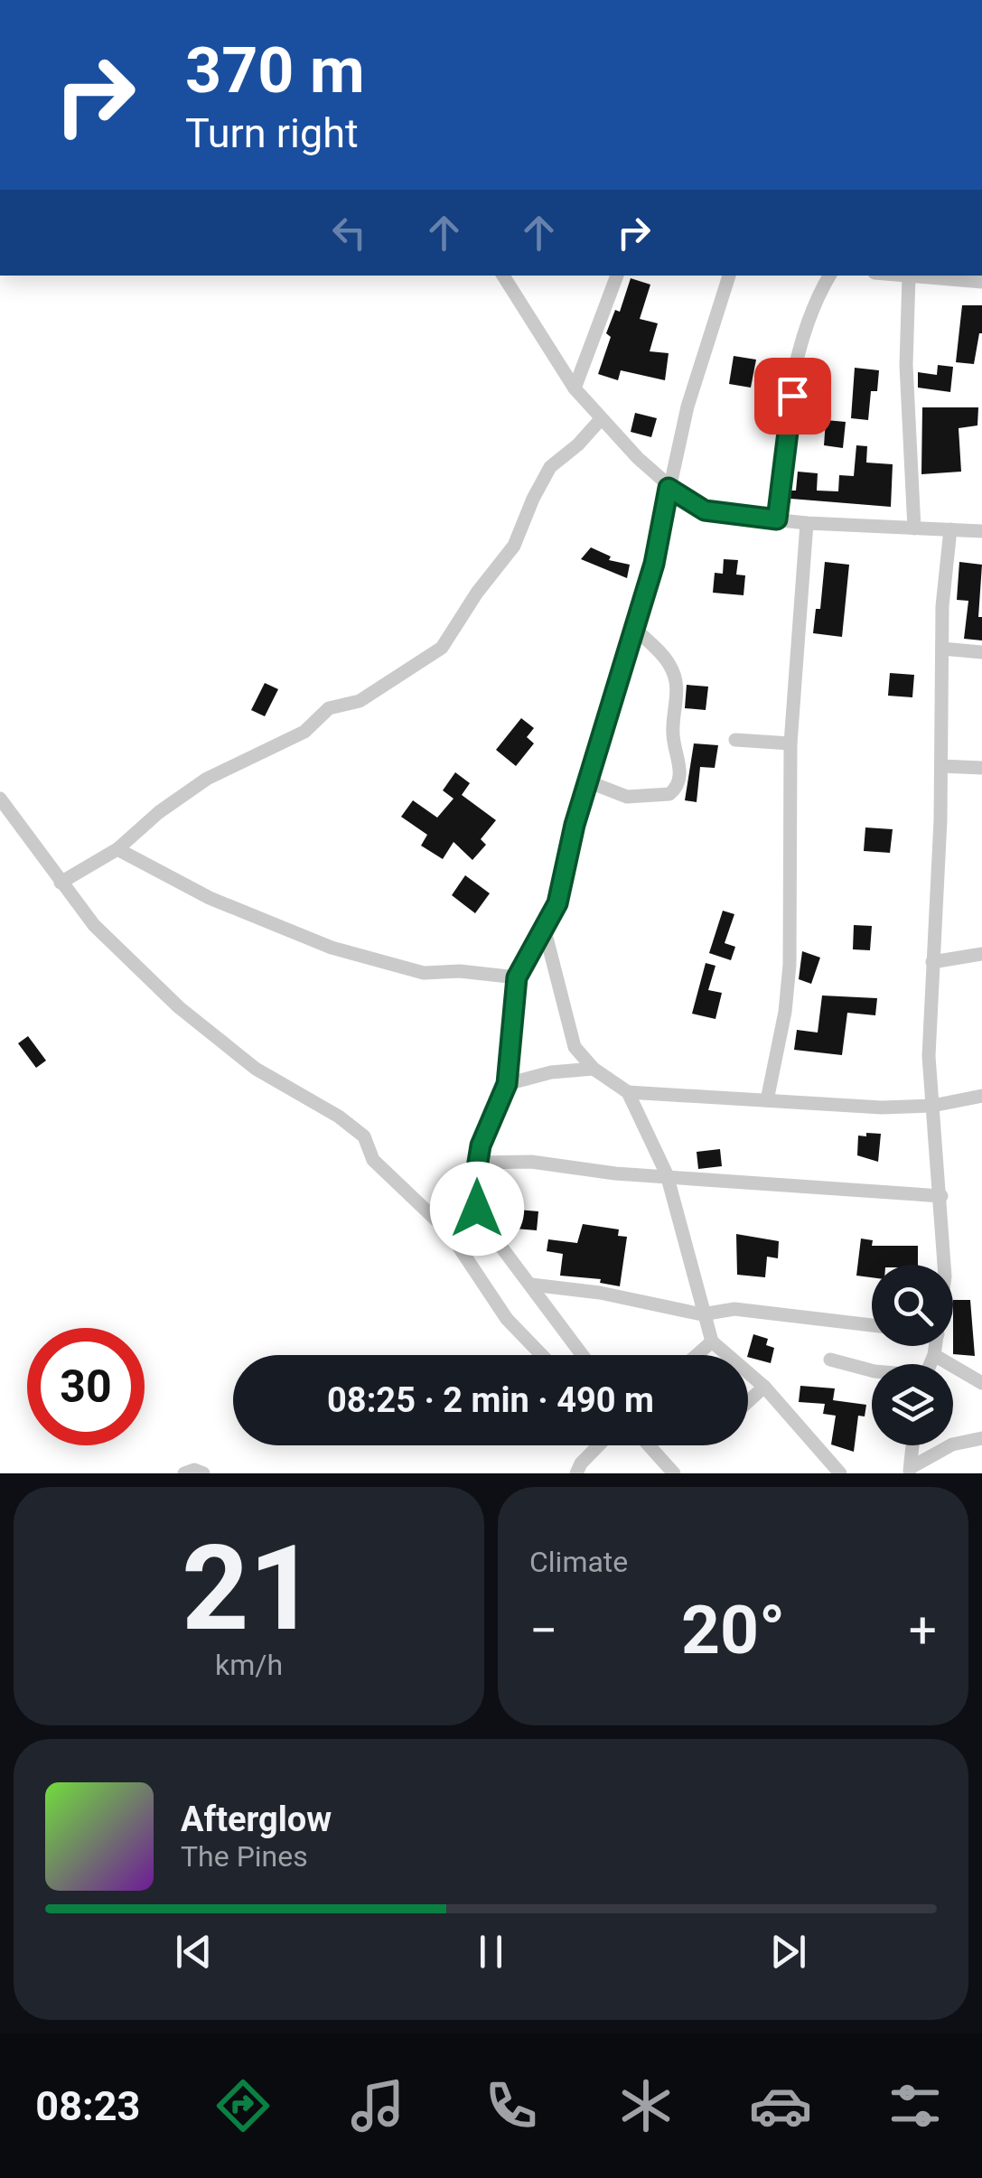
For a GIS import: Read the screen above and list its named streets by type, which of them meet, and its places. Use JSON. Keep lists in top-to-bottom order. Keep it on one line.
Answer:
{"page":{"turn":["370 m","Turn right"],"limit":"30","trip":"08:25 · 2 min · 490 m","tile":[["21","km/h"],"Climate"],"heat":["−","20°","+"],"song":["Afterglow","The Pines"],"tabs":"08:23"}}
